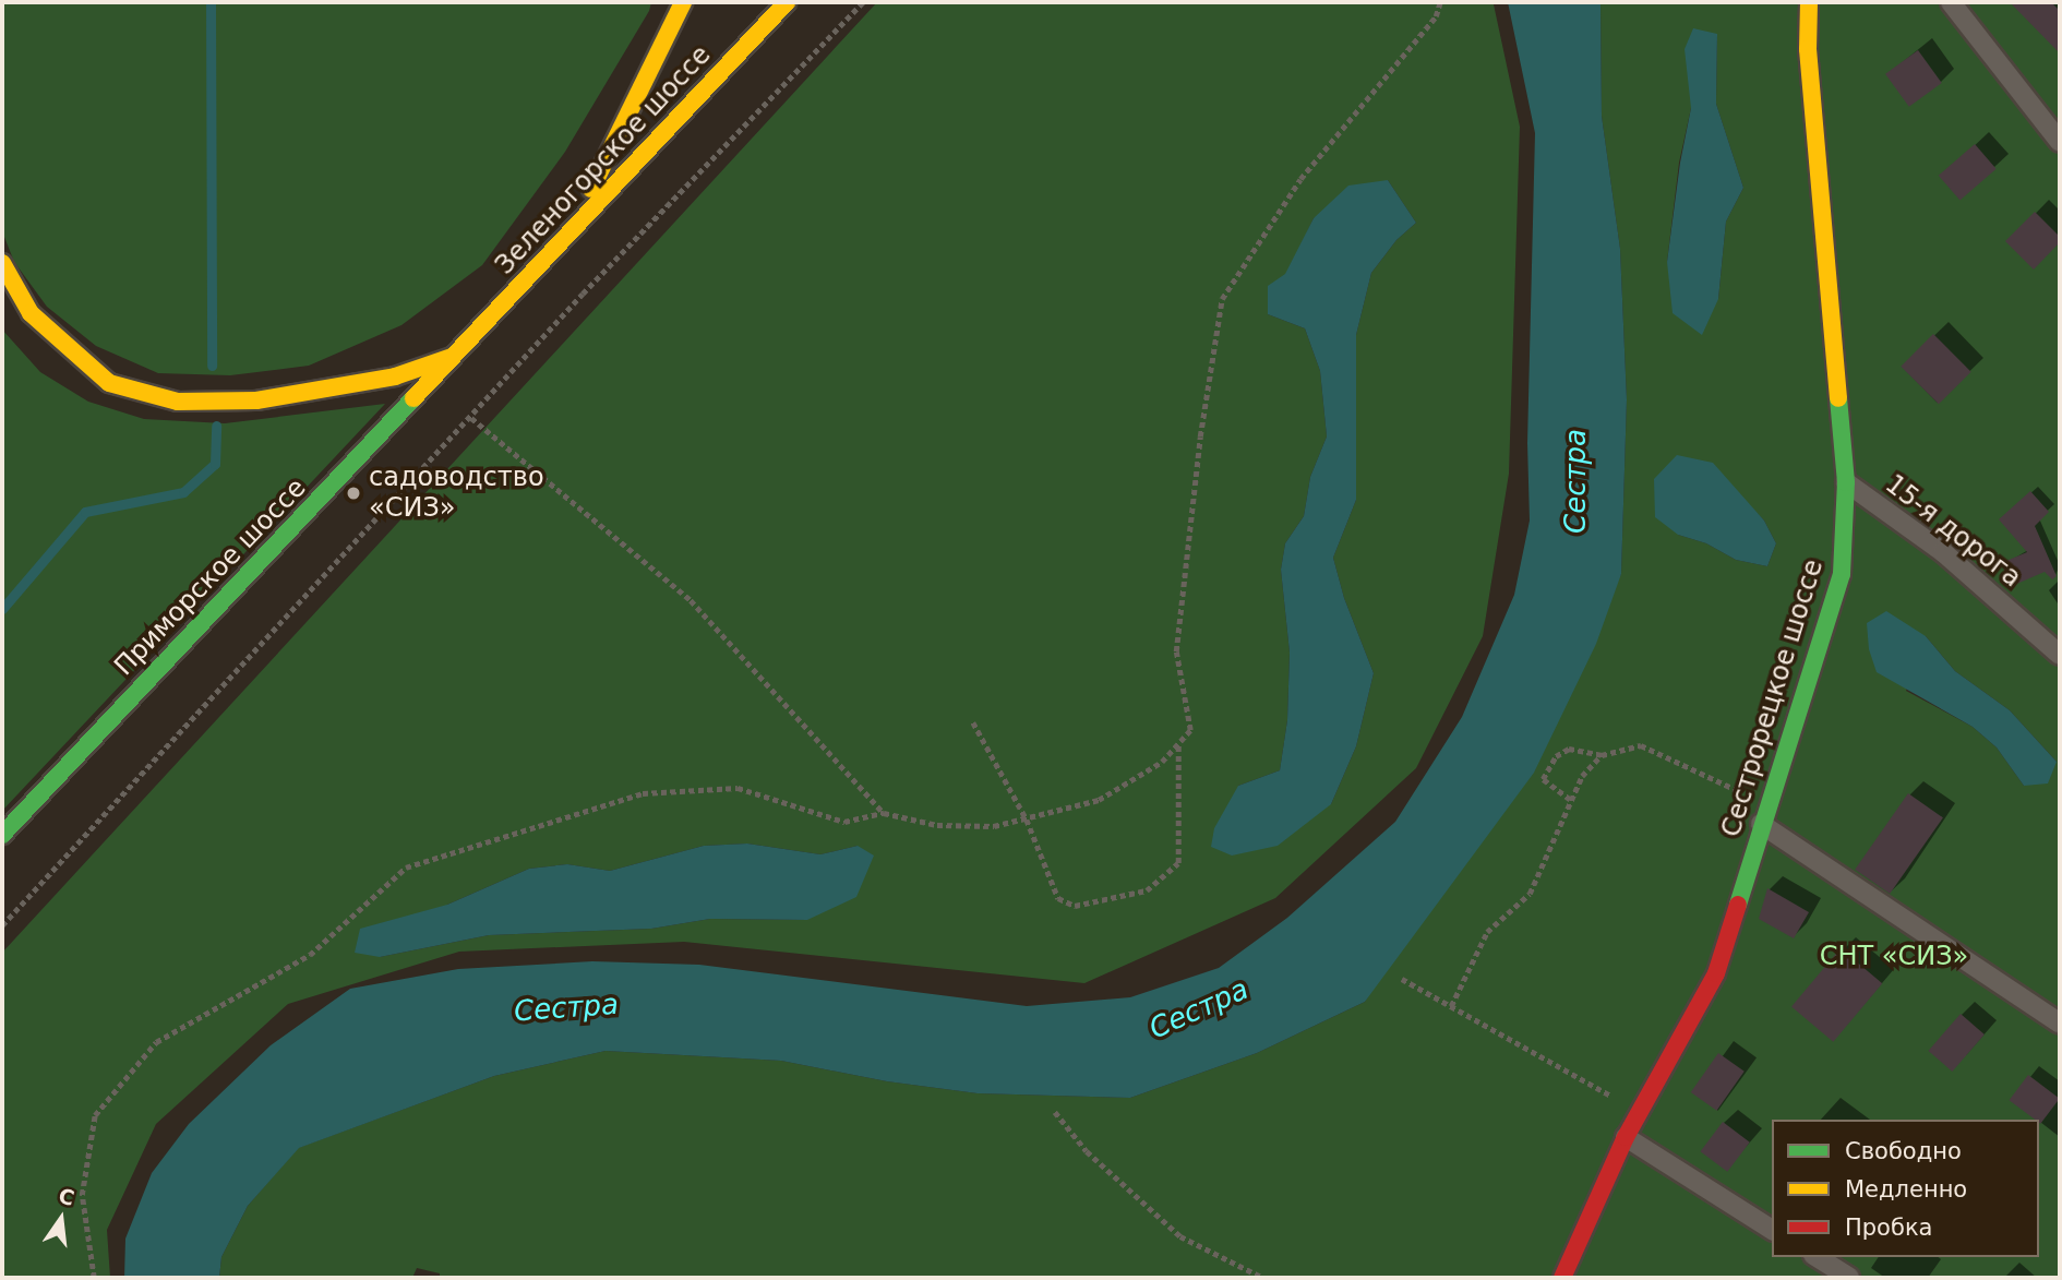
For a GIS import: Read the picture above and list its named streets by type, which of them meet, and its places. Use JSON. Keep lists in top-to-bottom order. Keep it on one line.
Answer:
{"streets":{"main road":["Зеленогорское шоссе","Приморское шоссе","Сестрорецкое шоссе"],"lane":["15-я дорога"]},"crossings":[["Зеленогорское шоссе","Приморское шоссе"],["15-я дорога","Сестрорецкое шоссе"]],"water":["Сестра"],"parks":["СНТ «СИЗ»"],"places":["садоводство «СИЗ»"],"legend":["Свободно","Медленно","Пробка"],"north":"top"}
